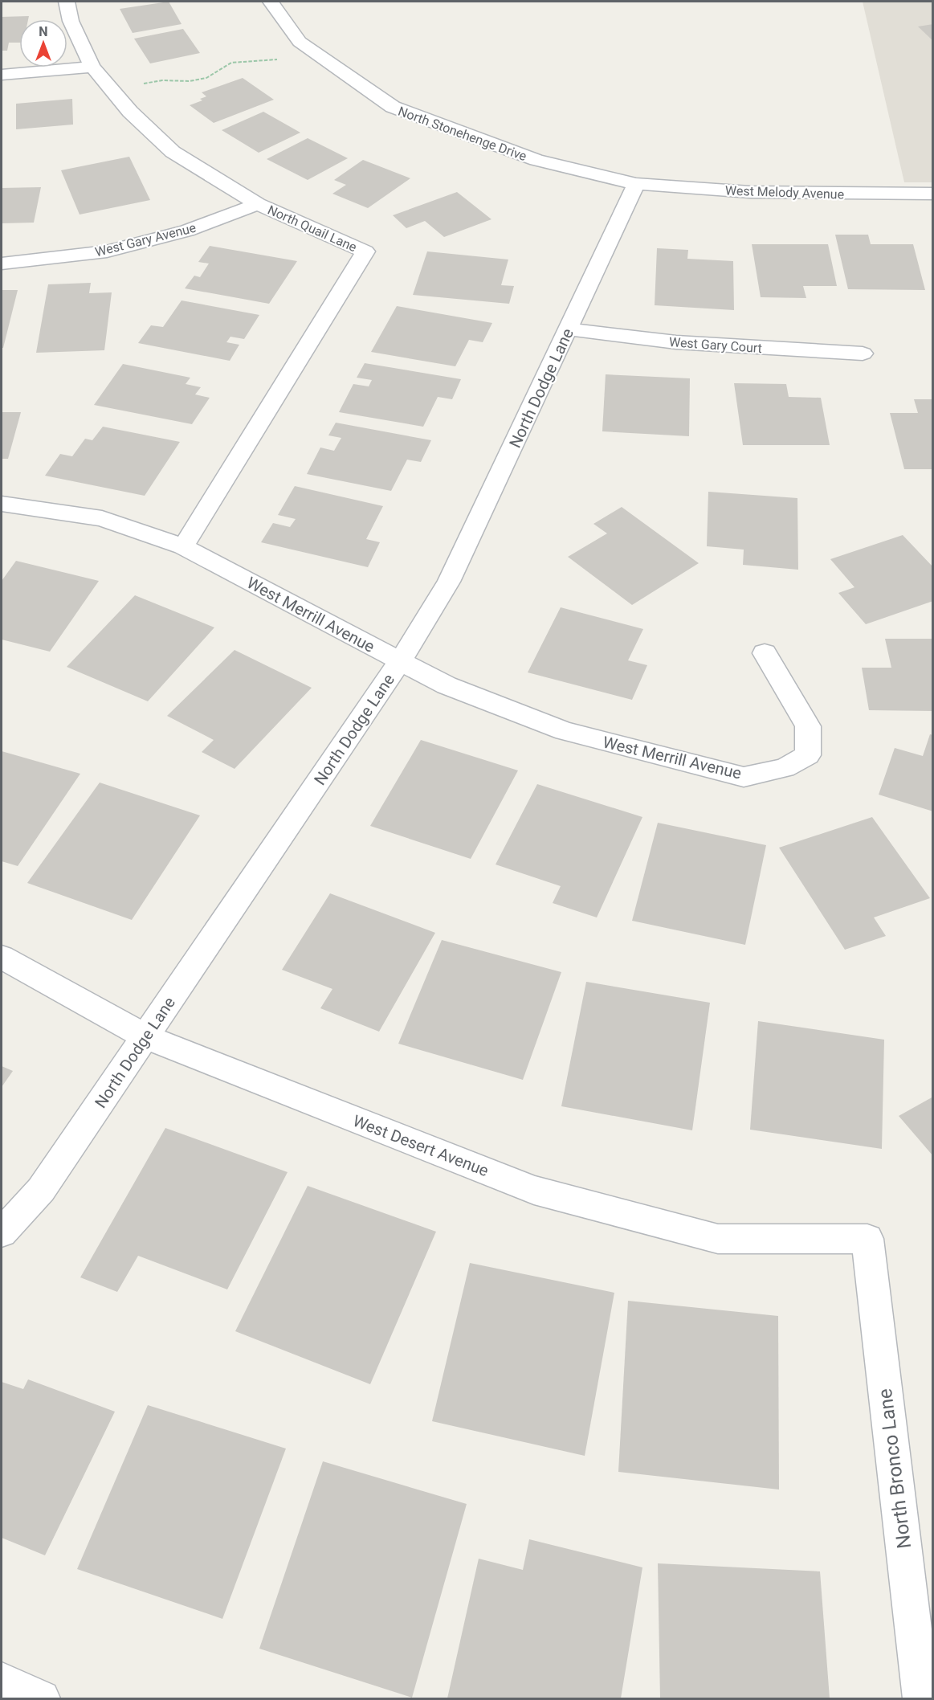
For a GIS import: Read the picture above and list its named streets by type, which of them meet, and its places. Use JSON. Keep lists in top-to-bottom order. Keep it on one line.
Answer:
{"streets":{"street":["North Stonehenge Drive","West Melody Avenue","North Quail Lane","West Gary Avenue","West Gary Court","North Dodge Lane","West Merrill Avenue","West Desert Avenue","North Bronco Lane"]},"crossings":[["North Stonehenge Drive","West Melody Avenue"],["North Stonehenge Drive","North Dodge Lane"],["West Melody Avenue","North Dodge Lane"],["North Quail Lane","West Gary Avenue"],["North Quail Lane","West Merrill Avenue"],["West Gary Court","North Dodge Lane"],["North Dodge Lane","West Merrill Avenue"],["North Dodge Lane","West Desert Avenue"],["West Desert Avenue","North Bronco Lane"]],"north":"top"}
